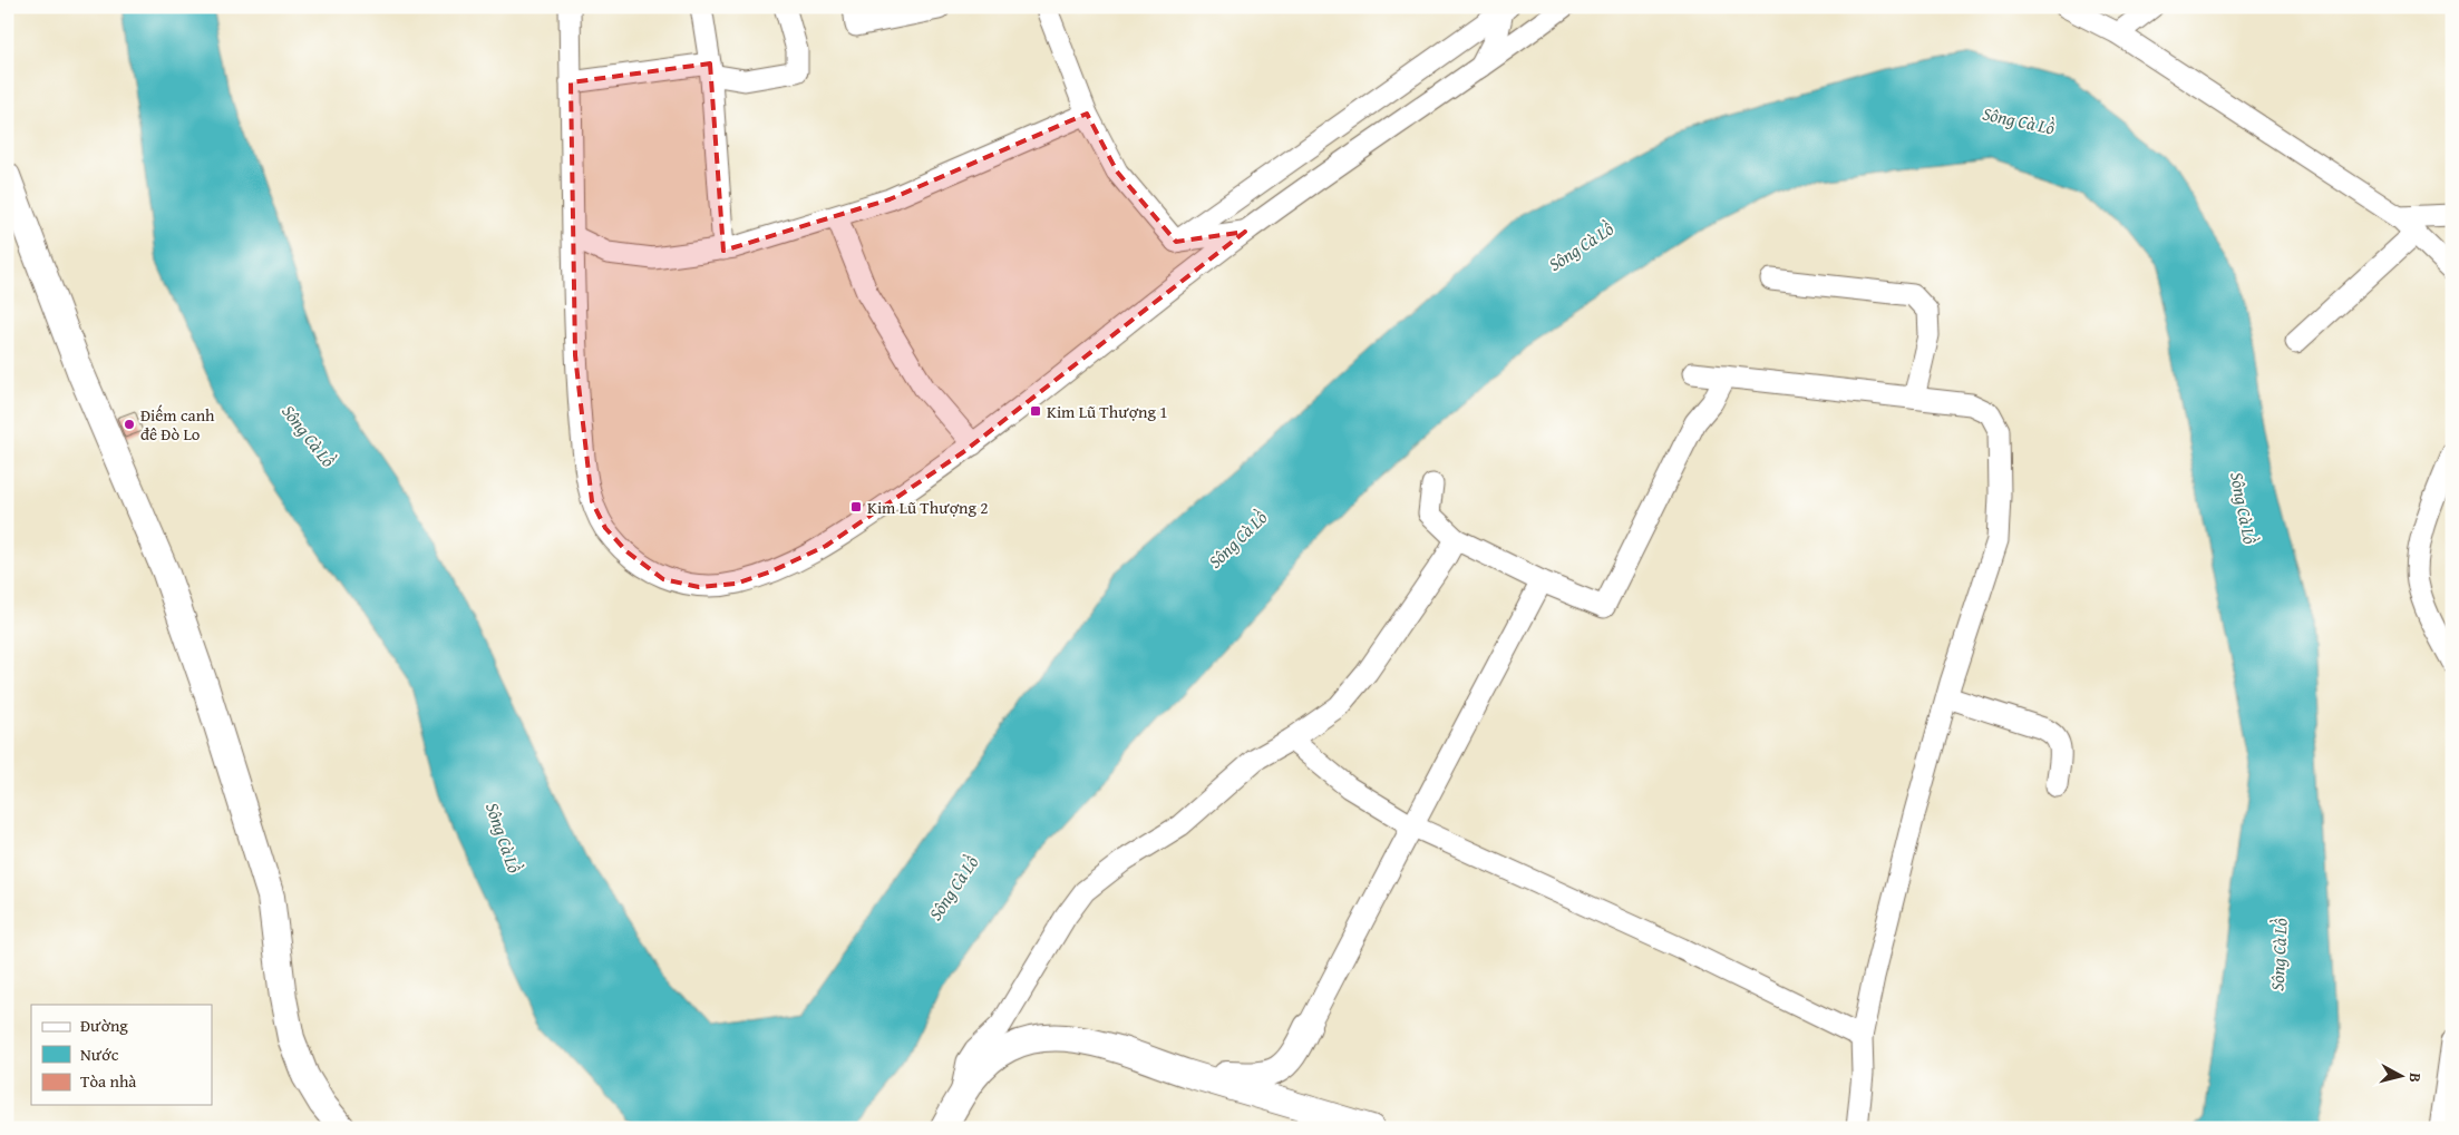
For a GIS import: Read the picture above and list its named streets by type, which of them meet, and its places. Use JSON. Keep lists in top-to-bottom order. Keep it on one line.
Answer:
{"water":["Sông Cà Lồ"],"places":{"transit":["Kim Lũ Thượng 1","Kim Lũ Thượng 2"],"other":["Điếm canh đê Đò Lo"]},"legend":["Đường","Nước","Tòa nhà"],"north":"right"}
